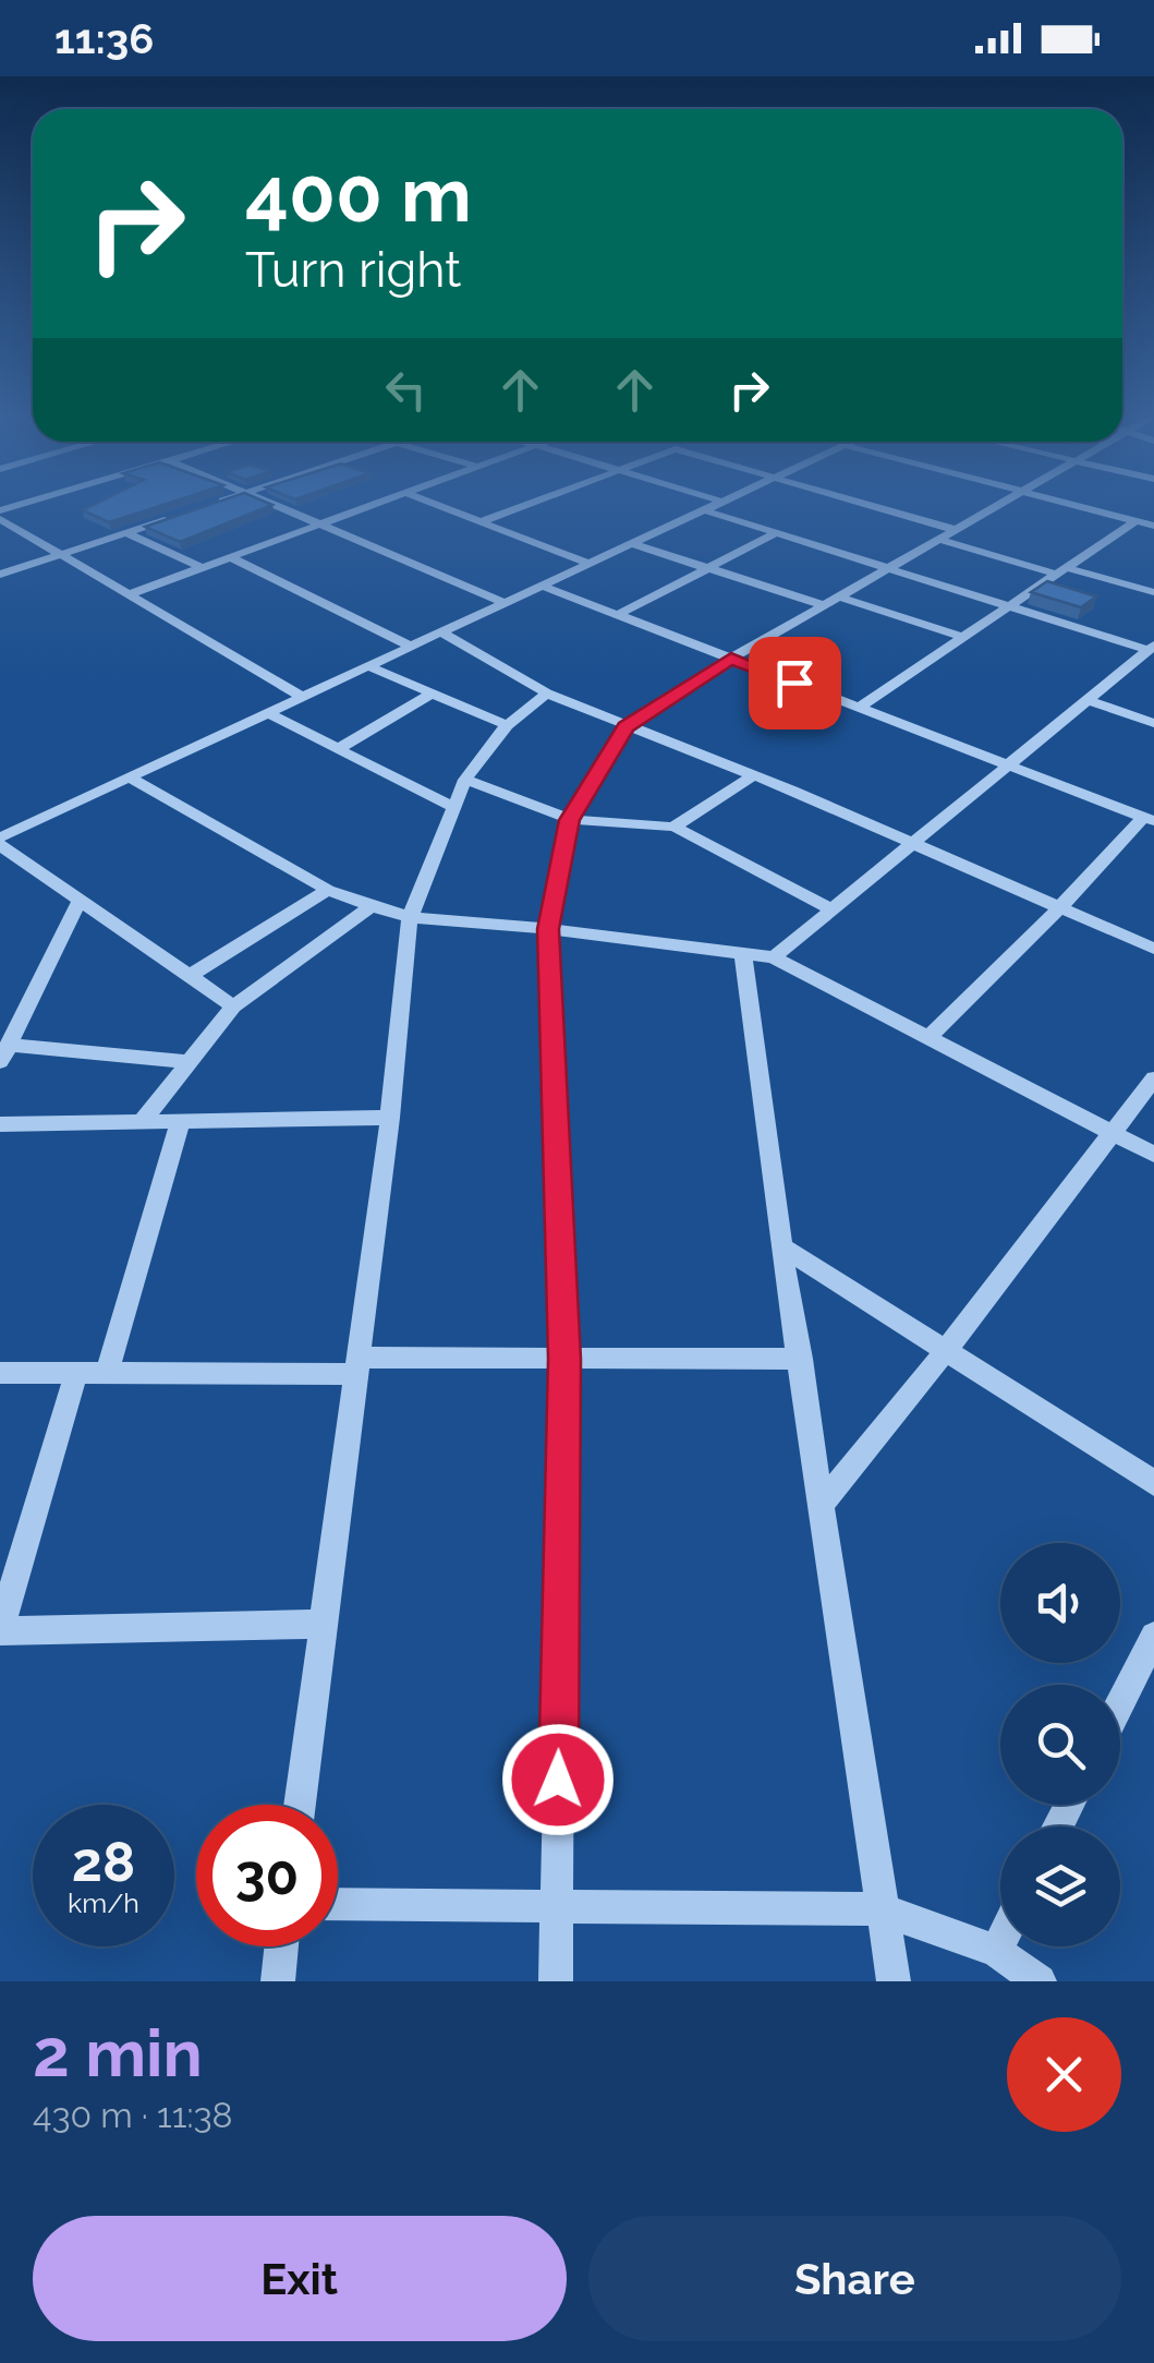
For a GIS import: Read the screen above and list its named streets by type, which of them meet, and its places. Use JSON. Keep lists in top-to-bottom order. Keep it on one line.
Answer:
{"page":{"status":"11:36","turn":["400 m","Turn right"],"speed":"28 km/h","limit":"30","heading":["2 min","430 m · 11:38"],"buttons":["Exit","Share"]}}
